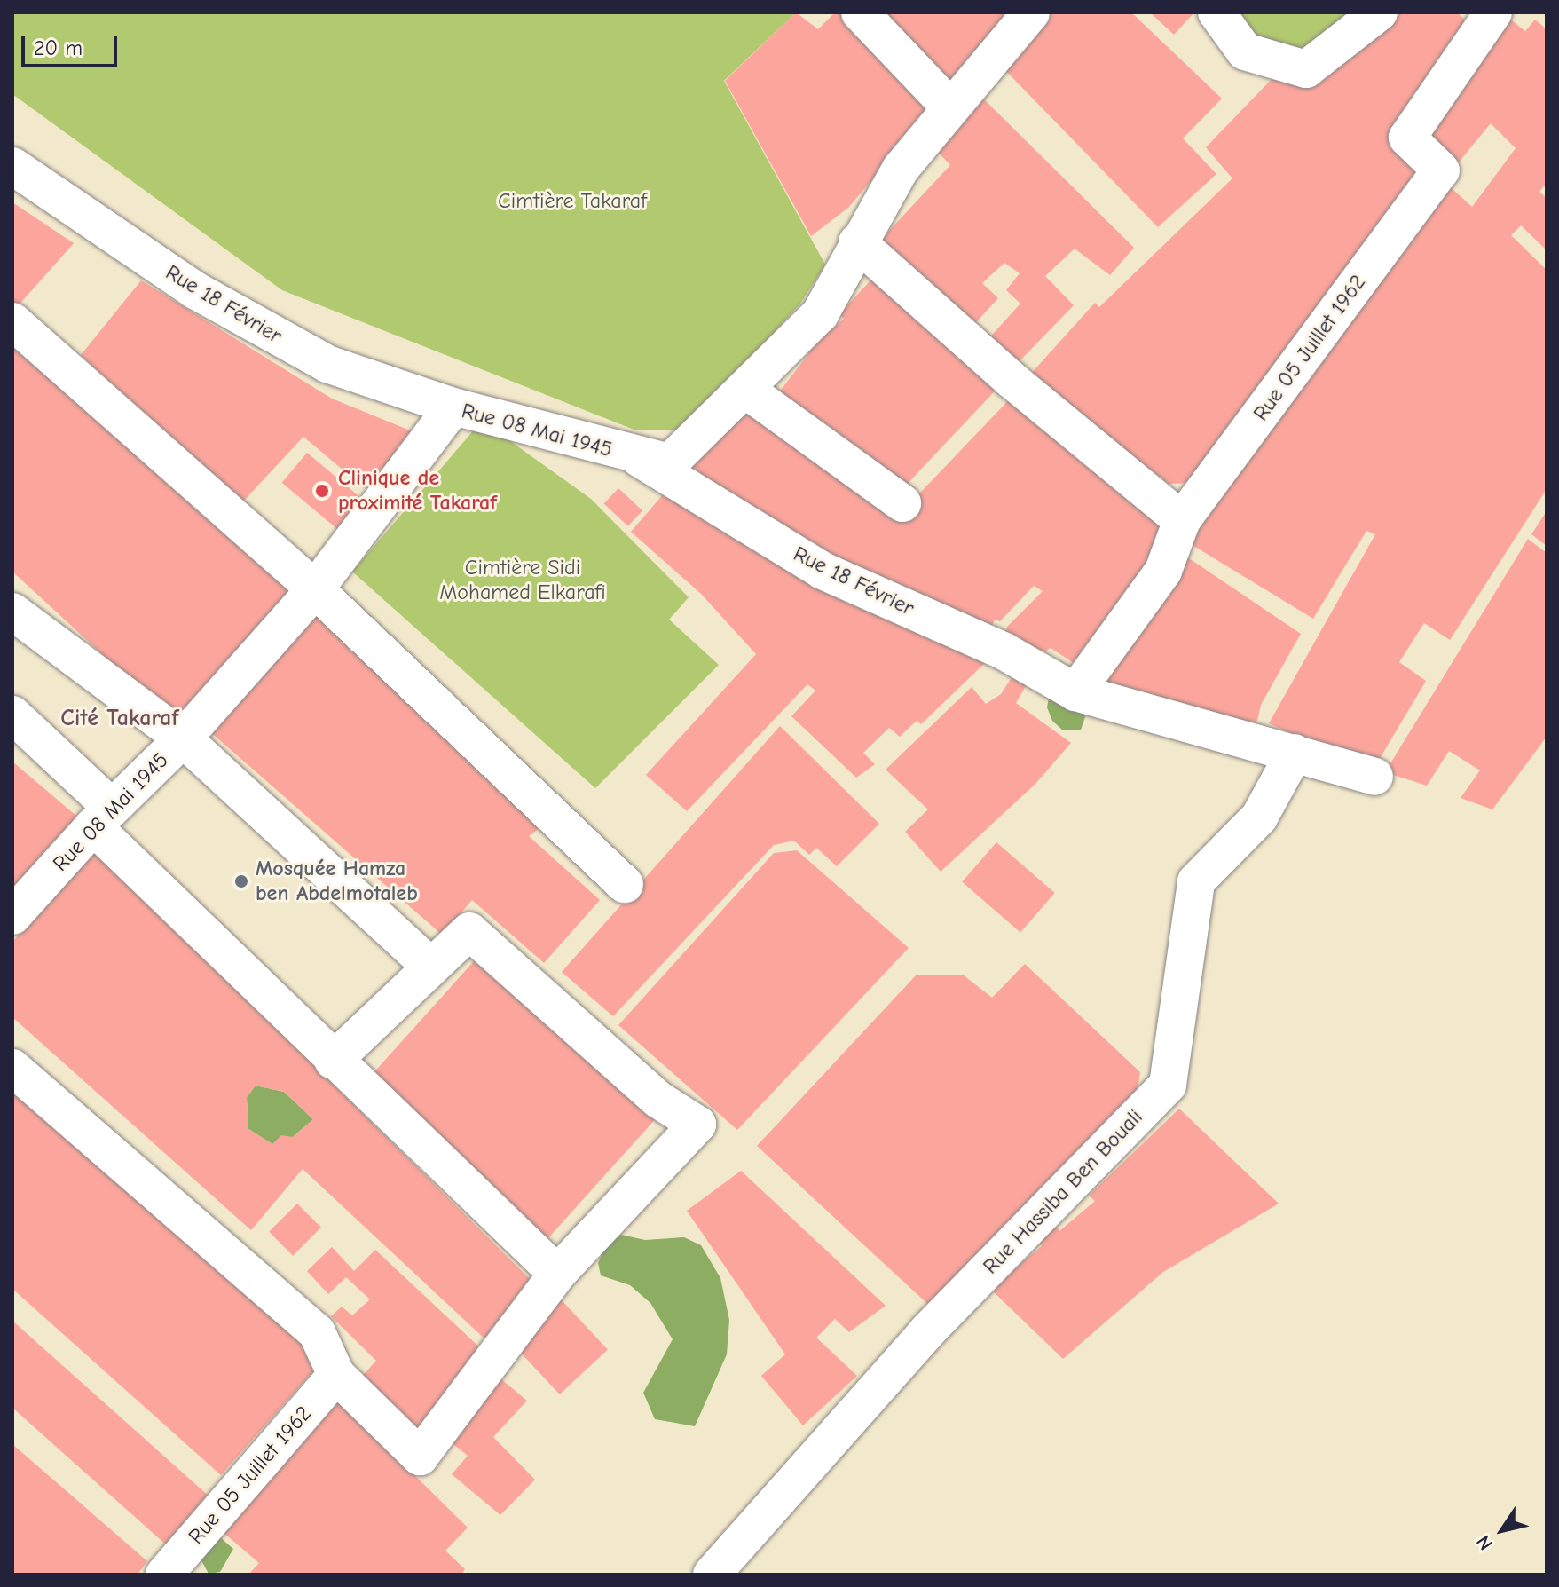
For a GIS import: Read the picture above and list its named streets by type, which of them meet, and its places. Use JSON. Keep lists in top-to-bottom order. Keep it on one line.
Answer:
{"streets":{"street":["Rue 18 Février","Rue 05 Juillet 1962","Rue 08 Mai 1945","Rue Hassiba Ben Bouali"]},"crossings":[["Rue 18 Février","Rue 05 Juillet 1962"],["Rue 18 Février","Rue 08 Mai 1945"],["Rue 18 Février","Rue Hassiba Ben Bouali"]],"districts":["Cité Takaraf"],"parks":["Cimtière Takaraf","Cimtière Sidi Mohamed Elkarafi"],"places":["Clinique de proximité Takaraf","Mosquée Hamza ben Abdelmotaleb"],"scale_bar":"20 m","north":"bottom left"}
